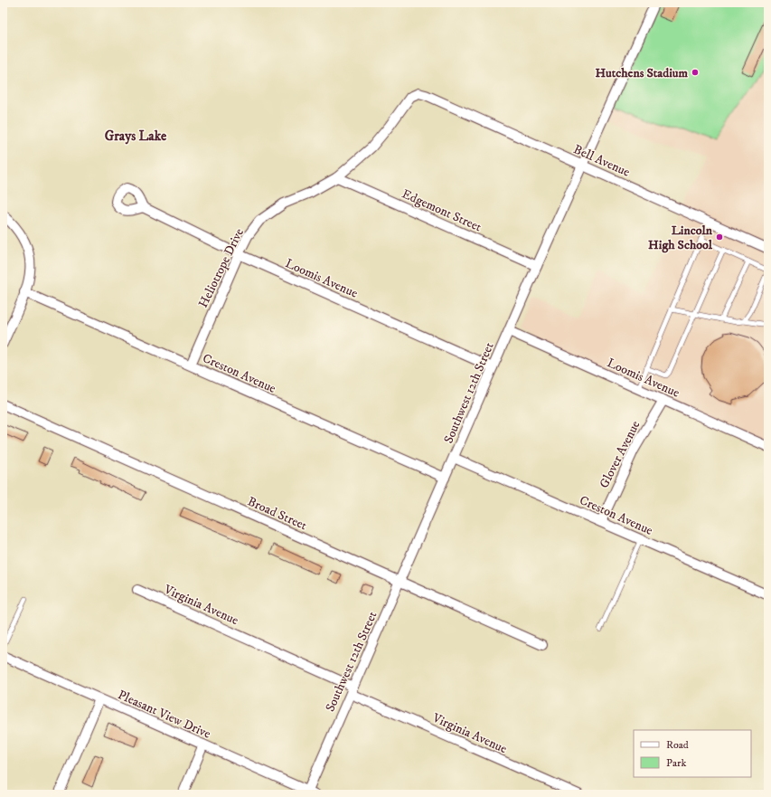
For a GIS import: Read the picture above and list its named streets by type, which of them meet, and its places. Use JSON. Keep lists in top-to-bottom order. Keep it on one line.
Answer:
{"streets":{"street":["Bell Avenue","Edgemont Street","Heliotrope Drive","Loomis Avenue","Creston Avenue","Southwest 12th Street","Glover Avenue","Broad Street","Virginia Avenue","Pleasant View Drive"]},"crossings":[["Bell Avenue","Heliotrope Drive"],["Bell Avenue","Southwest 12th Street"],["Edgemont Street","Heliotrope Drive"],["Edgemont Street","Southwest 12th Street"],["Heliotrope Drive","Loomis Avenue"],["Heliotrope Drive","Creston Avenue"],["Loomis Avenue","Southwest 12th Street"],["Loomis Avenue","Glover Avenue"],["Creston Avenue","Southwest 12th Street"],["Creston Avenue","Glover Avenue"],["Southwest 12th Street","Broad Street"],["Southwest 12th Street","Virginia Avenue"],["Southwest 12th Street","Pleasant View Drive"]],"districts":["Grays Lake"],"places":["Hutchens Stadium","Lincoln High School"],"legend":["Road","Park"]}
